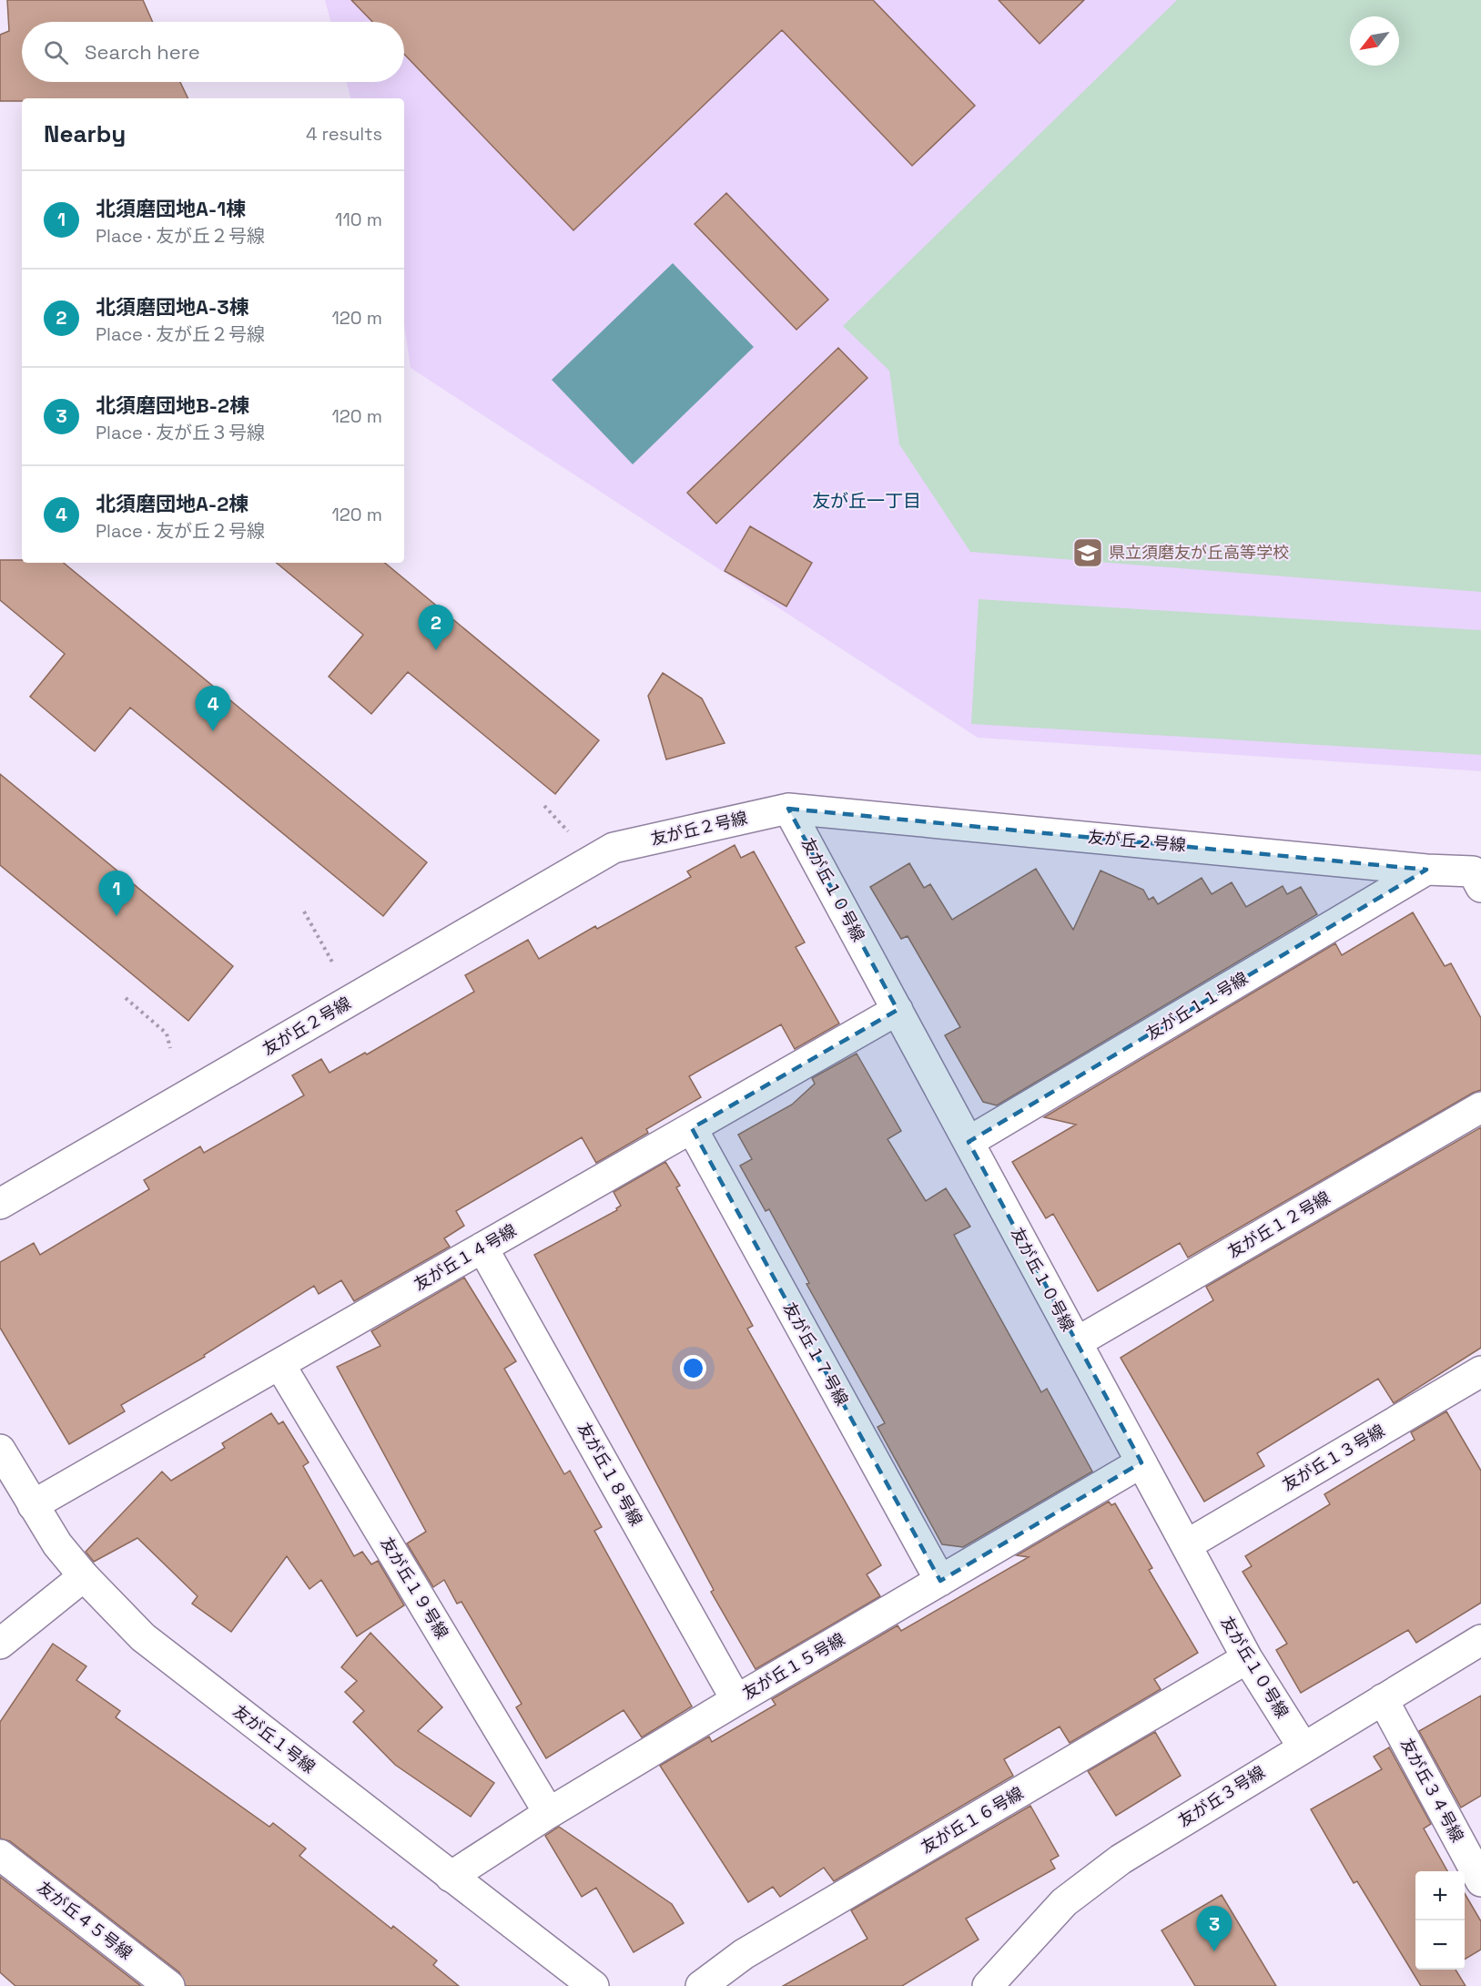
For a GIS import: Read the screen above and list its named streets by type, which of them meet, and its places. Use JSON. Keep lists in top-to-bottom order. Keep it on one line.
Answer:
{"streets":{"street":["友が丘２号線","友が丘１０号線","友が丘１１号線","友が丘１２号線","友が丘１４号線","友が丘１７号線","友が丘１３号線","友が丘１８号線","友が丘１９号線","友が丘１５号線","友が丘１号線","友が丘３４号線","友が丘３号線","友が丘１６号線","友が丘４５号線"]},"crossings":[["友が丘２号線","友が丘１０号線"],["友が丘２号線","友が丘１１号線"],["友が丘１０号線","友が丘１１号線"],["友が丘１０号線","友が丘１２号線"],["友が丘１０号線","友が丘１４号線"],["友が丘１０号線","友が丘１３号線"],["友が丘１０号線","友が丘１５号線"],["友が丘１０号線","友が丘３号線"],["友が丘１０号線","友が丘１６号線"],["友が丘１４号線","友が丘１７号線"],["友が丘１４号線","友が丘１８号線"],["友が丘１４号線","友が丘１９号線"],["友が丘１４号線","友が丘１号線"],["友が丘１７号線","友が丘１５号線"],["友が丘１８号線","友が丘１５号線"],["友が丘１９号線","友が丘１５号線"],["友が丘１５号線","友が丘１号線"],["友が丘３４号線","友が丘３号線"]],"districts":["友が丘一丁目"],"places":{"school or university":["県立須磨友が丘高等学校"]},"north":"bottom left","page":{"search":"Search here","heading":["Nearby","4 results"],"list":[{"mark":"1","name":"北須磨団地A-1棟","note":"Place · 友が丘２号線","value":"110 m"},{"mark":"2","name":"北須磨団地A-3棟","note":"Place · 友が丘２号線","value":"120 m"},{"mark":"3","name":"北須磨団地B-2棟","note":"Place · 友が丘３号線","value":"120 m"},{"mark":"4","name":"北須磨団地A-2棟","note":"Place · 友が丘２号線","value":"120 m"}],"pins":["2","4","1","3"],"map_buttons":["+","−"]}}
